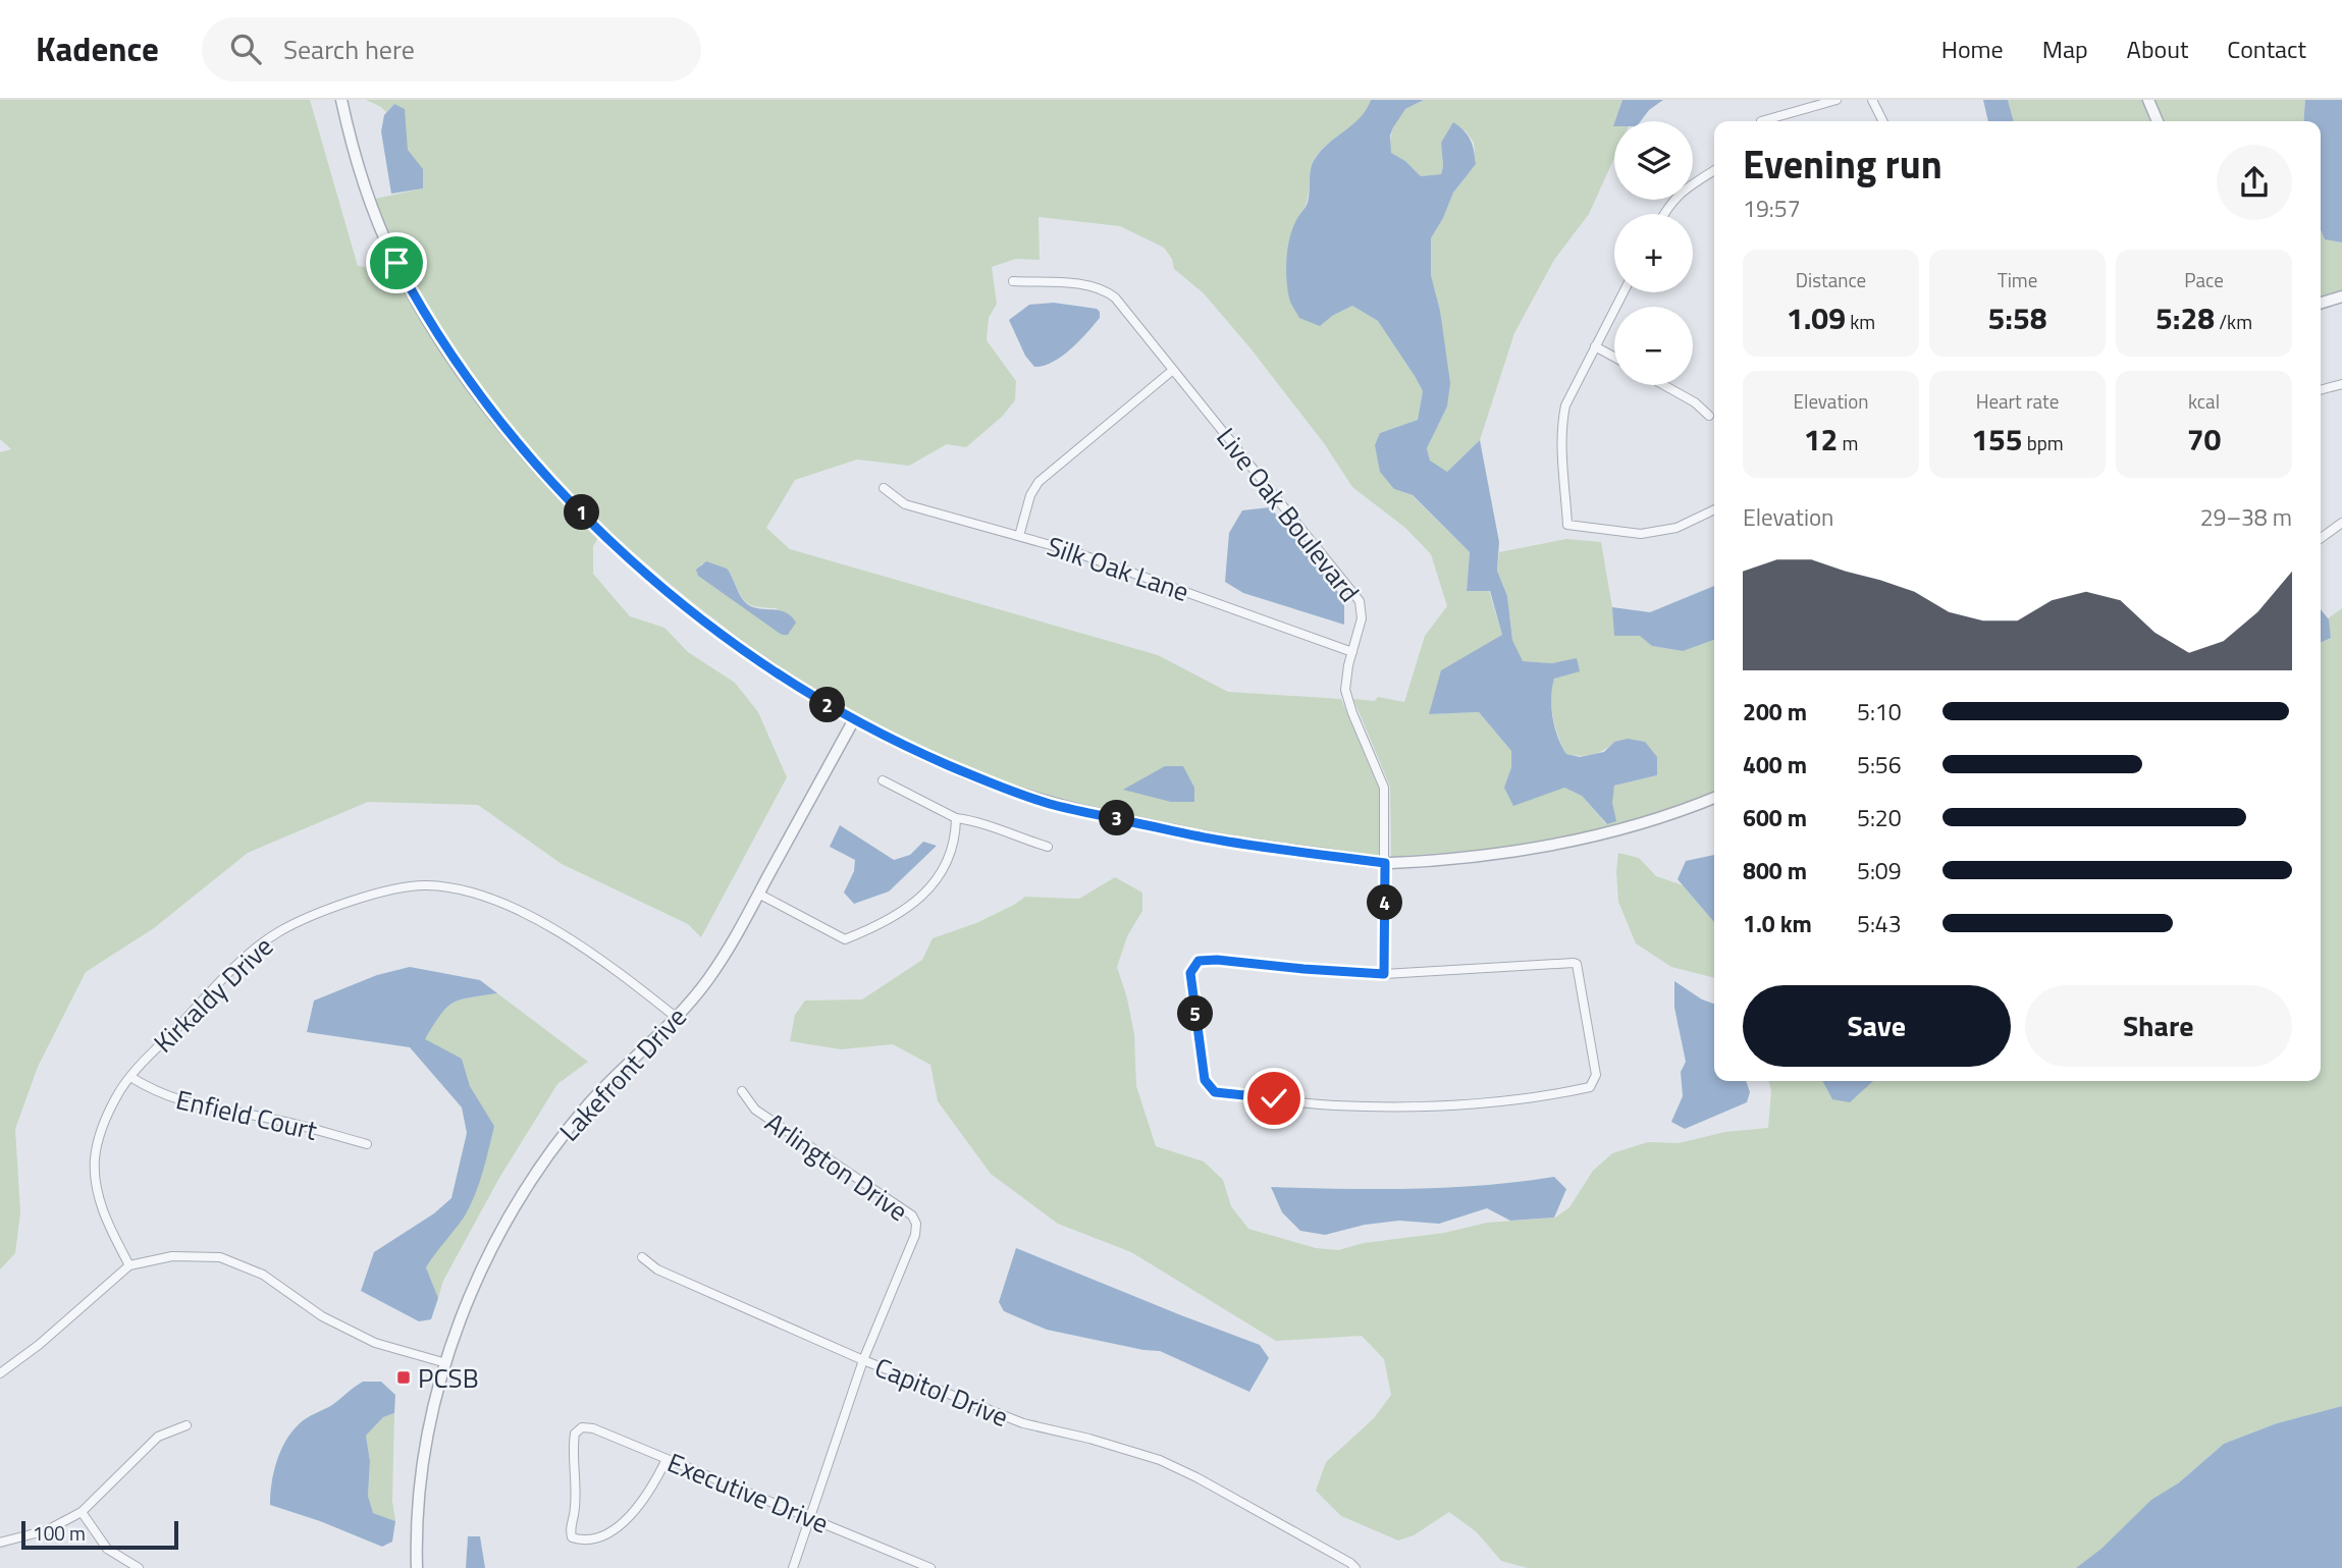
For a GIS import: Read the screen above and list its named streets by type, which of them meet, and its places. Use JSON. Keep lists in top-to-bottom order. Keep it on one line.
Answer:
{"streets":{"street":["Live Oak Boulevard","Silk Oak Lane","Kirkaldy Drive","Lakefront Drive","Enfield Court","Arlington Drive","Capitol Drive","Executive Drive"]},"crossings":[["Live Oak Boulevard","Silk Oak Lane"],["Kirkaldy Drive","Lakefront Drive"],["Kirkaldy Drive","Enfield Court"],["Arlington Drive","Capitol Drive"],["Arlington Drive","Executive Drive"]],"places":{"transit":["PCSB"]},"scale_bar":"100 m","page":{"header":"Kadence","search":"Search here","nav":["Home","Map","About","Contact"],"map_buttons":["+","−"],"heading":["Evening run","19:57"],"stats":[["Distance","1.09 km"],["Time","5:58"],["Pace","5:28 /km"],["Elevation","12 m"],["Heart rate","155 bpm"],["kcal","70"]],"chart":["Elevation","29–38 m"],"pins":["1","2","3","4","5"],"list":[{"name":"200 m","note":"5:10"},{"name":"400 m","note":"5:56"},{"name":"600 m","note":"5:20"},{"name":"800 m","note":"5:09"},{"name":"1.0 km","note":"5:43"}],"buttons":["Save","Share"],"scale":"100 m"}}
